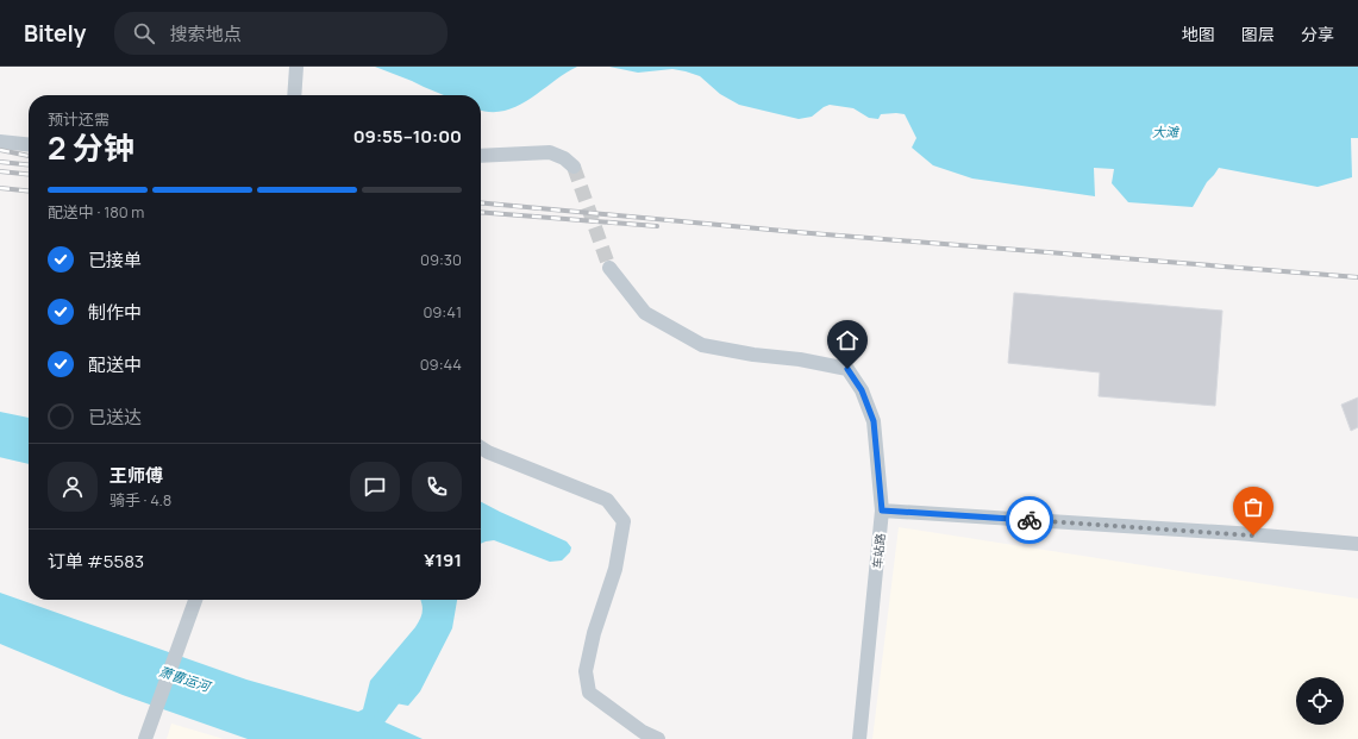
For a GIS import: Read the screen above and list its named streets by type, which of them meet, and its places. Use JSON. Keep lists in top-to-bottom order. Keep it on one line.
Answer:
{"streets":{"street":["车站路"]},"water":["大滩","萧曹运河"],"page":{"header":"Bitely","search":"搜索地点","nav":["地图","图层","分享"],"heading":["2 分钟","预计还需","09:55–10:00"],"panel":["王师傅","骑手 · 4.8","订单 #5583","¥191"],"bar":"配送中 · 180 m","list":[["已接单","09:30"],["制作中","09:41"],["配送中","09:44"],"已送达"]}}
